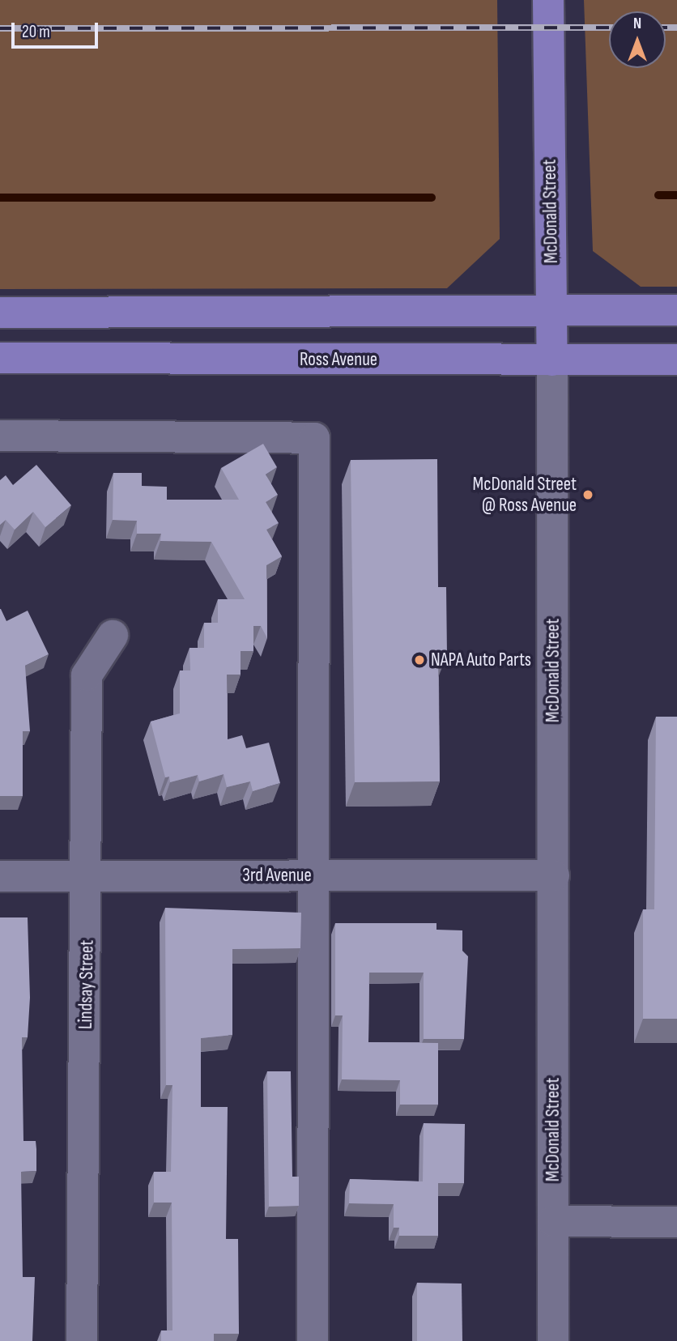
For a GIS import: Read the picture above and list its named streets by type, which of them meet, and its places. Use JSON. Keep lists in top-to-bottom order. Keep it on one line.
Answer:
{"streets":{"main road":["McDonald Street","Ross Avenue"],"street":["3rd Avenue","Lindsay Street"]},"crossings":[["McDonald Street","Ross Avenue"],["McDonald Street","3rd Avenue"],["3rd Avenue","Lindsay Street"]],"places":["McDonald Street @ Ross Avenue","NAPA Auto Parts"],"scale_bar":"20 m","north":"top"}
